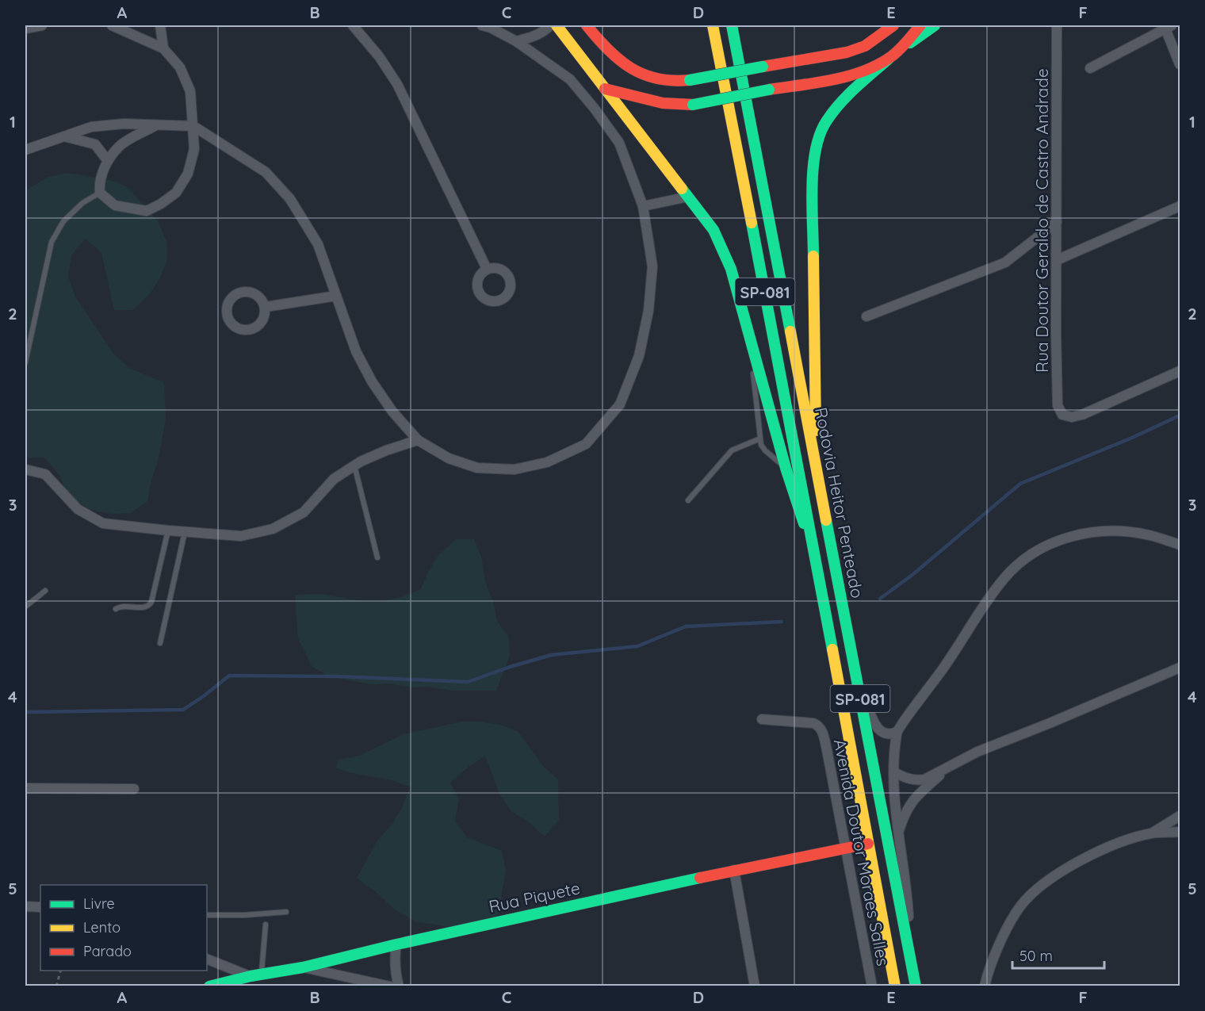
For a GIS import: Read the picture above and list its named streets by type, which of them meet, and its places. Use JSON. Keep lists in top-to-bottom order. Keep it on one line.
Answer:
{"streets":{"main road":["SP-081","Rodovia Heitor Penteado","Rua Piquete"],"street":["Rua Doutor Geraldo de Castro Andrade","Avenida Doutor Moraes Salles"]},"crossings":[["Rodovia Heitor Penteado","Rua Piquete"],["Avenida Doutor Moraes Salles","Rua Piquete"]],"legend":["Livre","Lento","Parado"],"scale_bar":"50 m","grid":{"columns":["A","B","C","D","E","F"],"rows":["1","2","3","4","5"]}}
